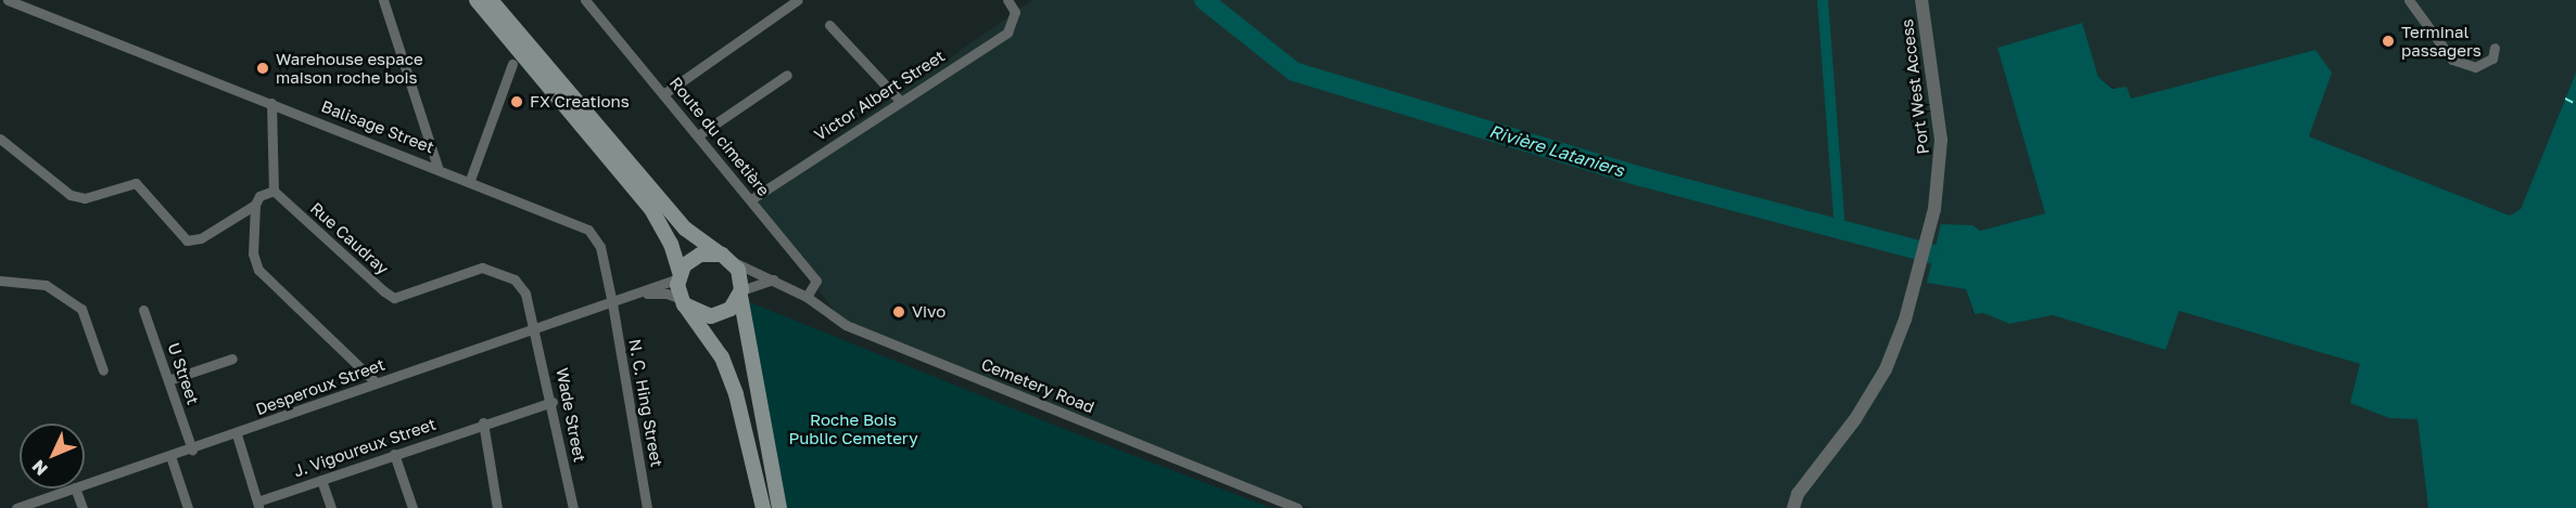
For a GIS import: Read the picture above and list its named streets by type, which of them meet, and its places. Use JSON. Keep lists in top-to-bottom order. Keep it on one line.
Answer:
{"streets":{"street":["Port West Access","Victor Albert Street","Balisage Street","Route du cimetière","Rue Caudray","U Street","Cemetery Road","Desperoux Street","N. C. Hing Street","Wade Street","J. Vigoureux Street"]},"crossings":[["Victor Albert Street","Route du cimetière"],["Balisage Street","Desperoux Street"],["Balisage Street","N. C. Hing Street"],["Route du cimetière","Cemetery Road"],["Rue Caudray","Desperoux Street"],["Rue Caudray","Wade Street"],["U Street","Desperoux Street"],["Cemetery Road","Desperoux Street"],["Desperoux Street","N. C. Hing Street"],["Desperoux Street","Wade Street"],["Wade Street","J. Vigoureux Street"]],"water":["Rivière Lataniers"],"parks":["Roche Bois Public Cemetery"],"places":["Terminal passagers","Warehouse espace maison roche bois","FX Creations","Vivo"],"north":"bottom left"}
